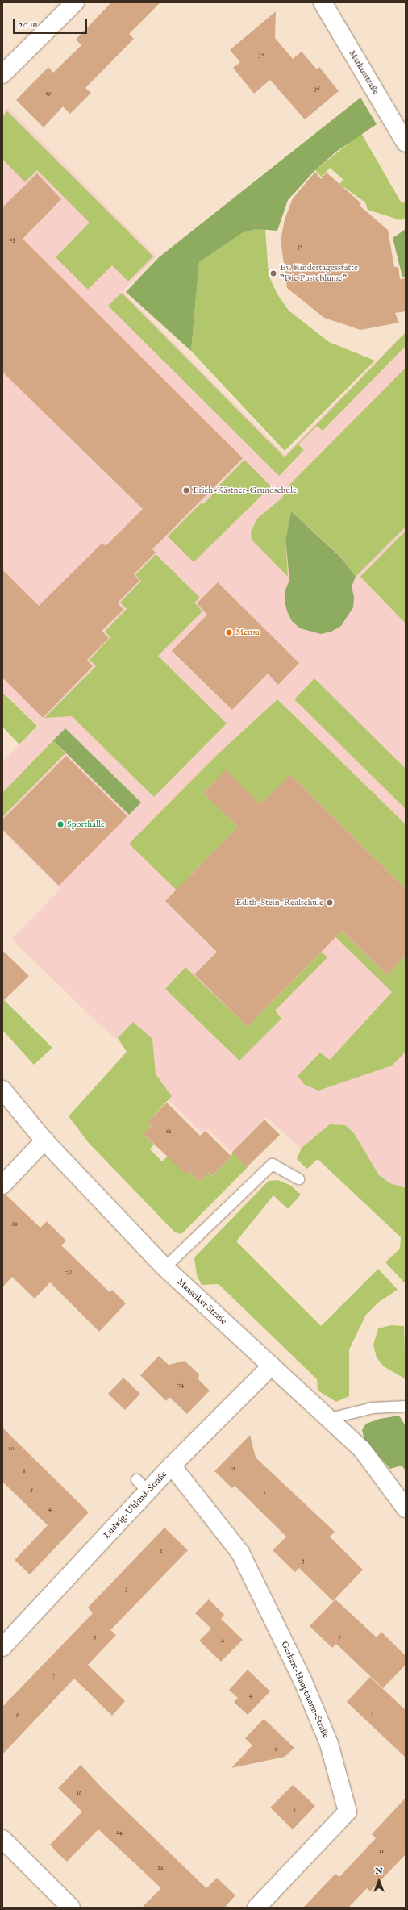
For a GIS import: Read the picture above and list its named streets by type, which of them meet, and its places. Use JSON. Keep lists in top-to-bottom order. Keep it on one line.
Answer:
{"streets":{"street":["Markusstraße","Maaseiker Straße","Ludwig-Uhland-Straße","Gerhart-Hauptmann-Straße"]},"crossings":[["Maaseiker Straße","Ludwig-Uhland-Straße"],["Ludwig-Uhland-Straße","Gerhart-Hauptmann-Straße"]],"places":["Ev. Kindertagesstätte \"Die Pusteblume\"","Erich-Kästner-Grundschule","Mensa","Sporthalle","Edith-Stein-Realschule"],"house_numbers":["32","36","19","23","38","61","68","70","74","10","1a","8","6","1","4","1","3","3","5","5","2","7","4","7","9","6","16","8","14","11","12"],"scale_bar":"20 m","north":"top"}
